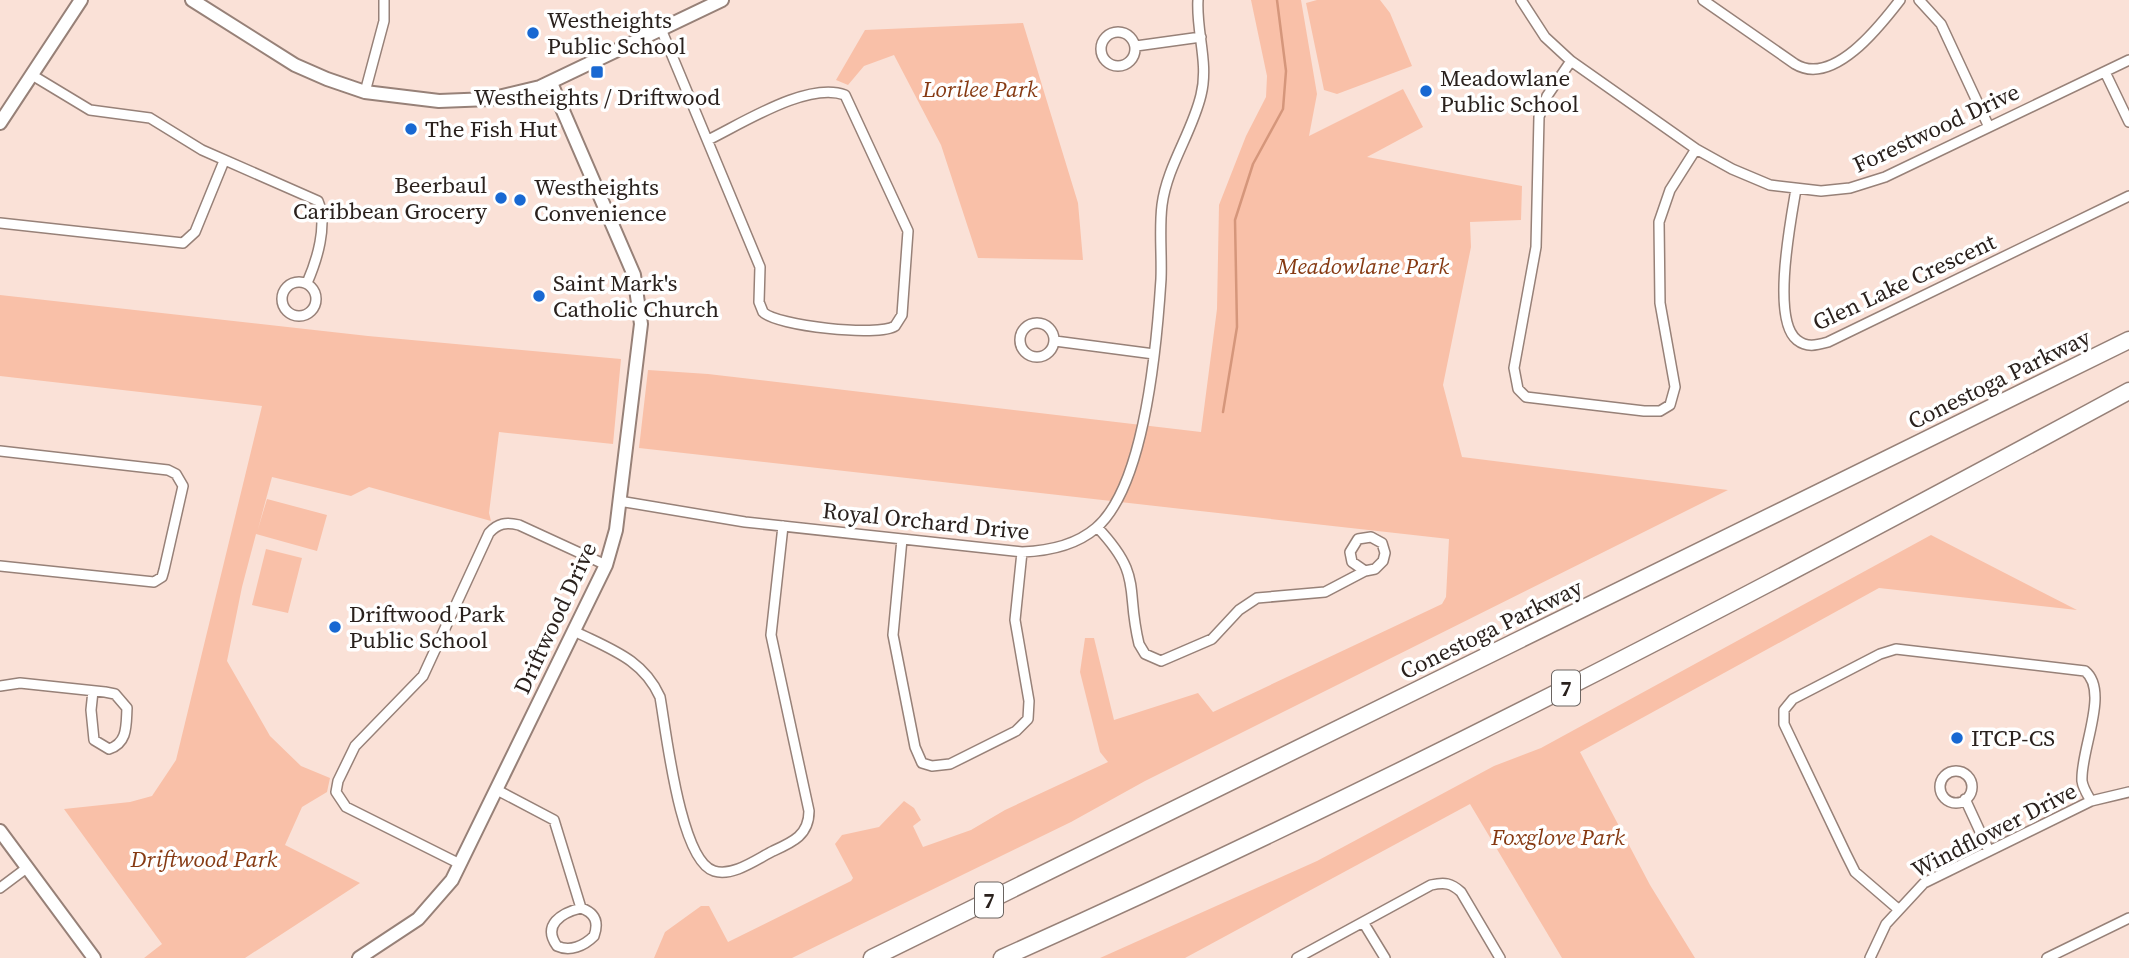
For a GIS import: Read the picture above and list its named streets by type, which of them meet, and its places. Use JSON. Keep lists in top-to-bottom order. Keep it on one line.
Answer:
{"streets":{"highway":["Conestoga Parkway","7"],"street":["Forestwood Drive","Glen Lake Crescent","Royal Orchard Drive","Driftwood Drive","Windflower Drive"]},"crossings":[["Forestwood Drive","Glen Lake Crescent"],["Royal Orchard Drive","Driftwood Drive"]],"parks":["Lorilee Park","Meadowlane Park","Foxglove Park","Driftwood Park"],"places":{"other":["Westheights Public School","Meadowlane Public School","The Fish Hut","Beerbaul Caribbean Grocery","Westheights Convenience","Saint Mark's Catholic Church","Driftwood Park Public School","ITCP-CS"],"transit":["Westheights / Driftwood"]}}
